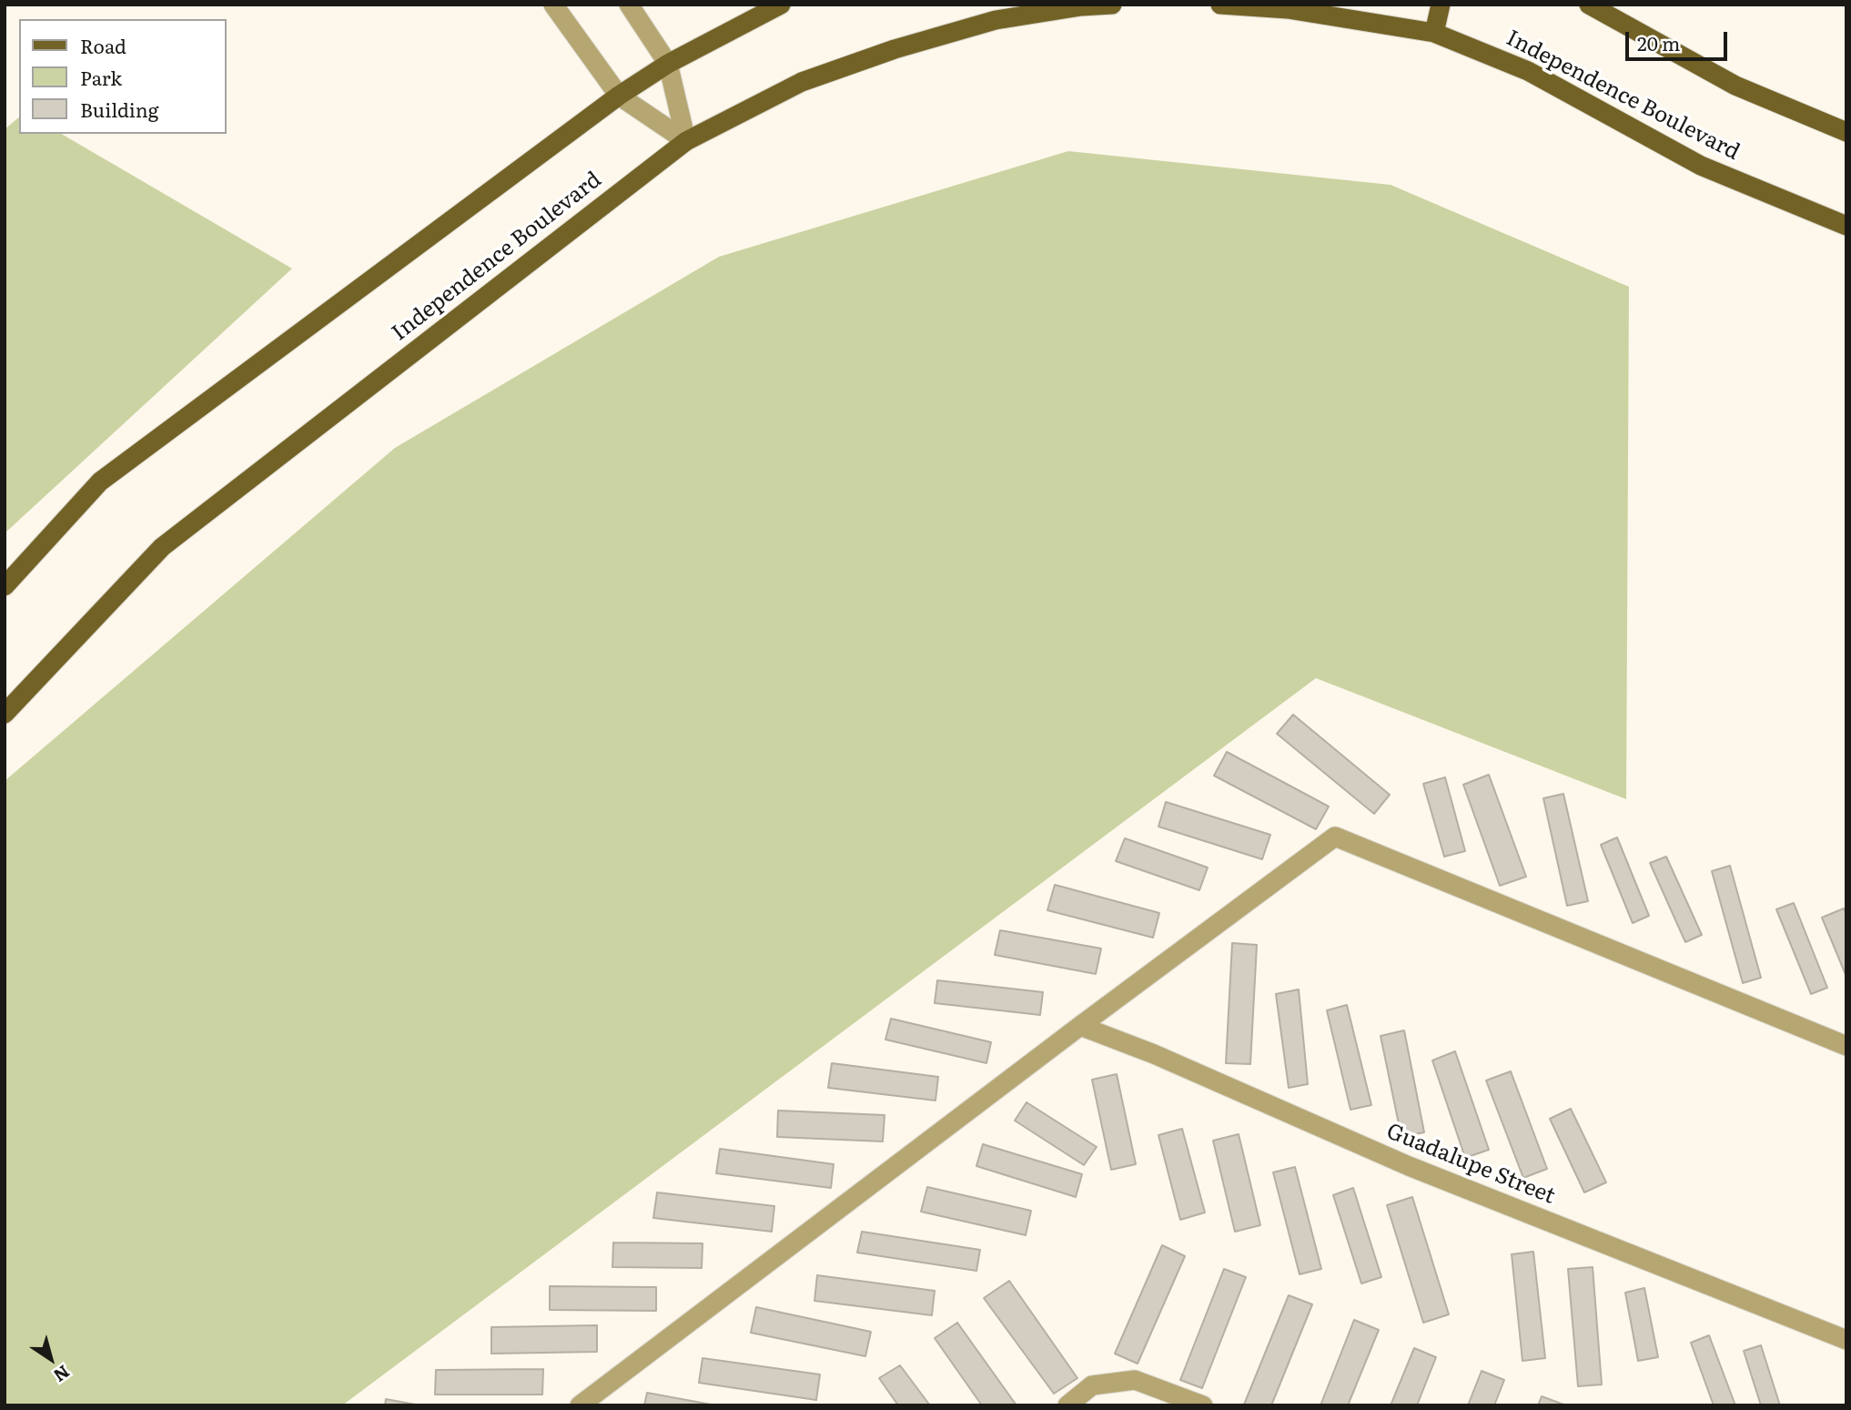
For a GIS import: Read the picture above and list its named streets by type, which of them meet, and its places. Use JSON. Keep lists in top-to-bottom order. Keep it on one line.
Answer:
{"streets":{"main road":["Independence Boulevard"],"street":["Guadalupe Street"]},"legend":["Road","Park","Building"],"scale_bar":"20 m","north":"bottom right"}
